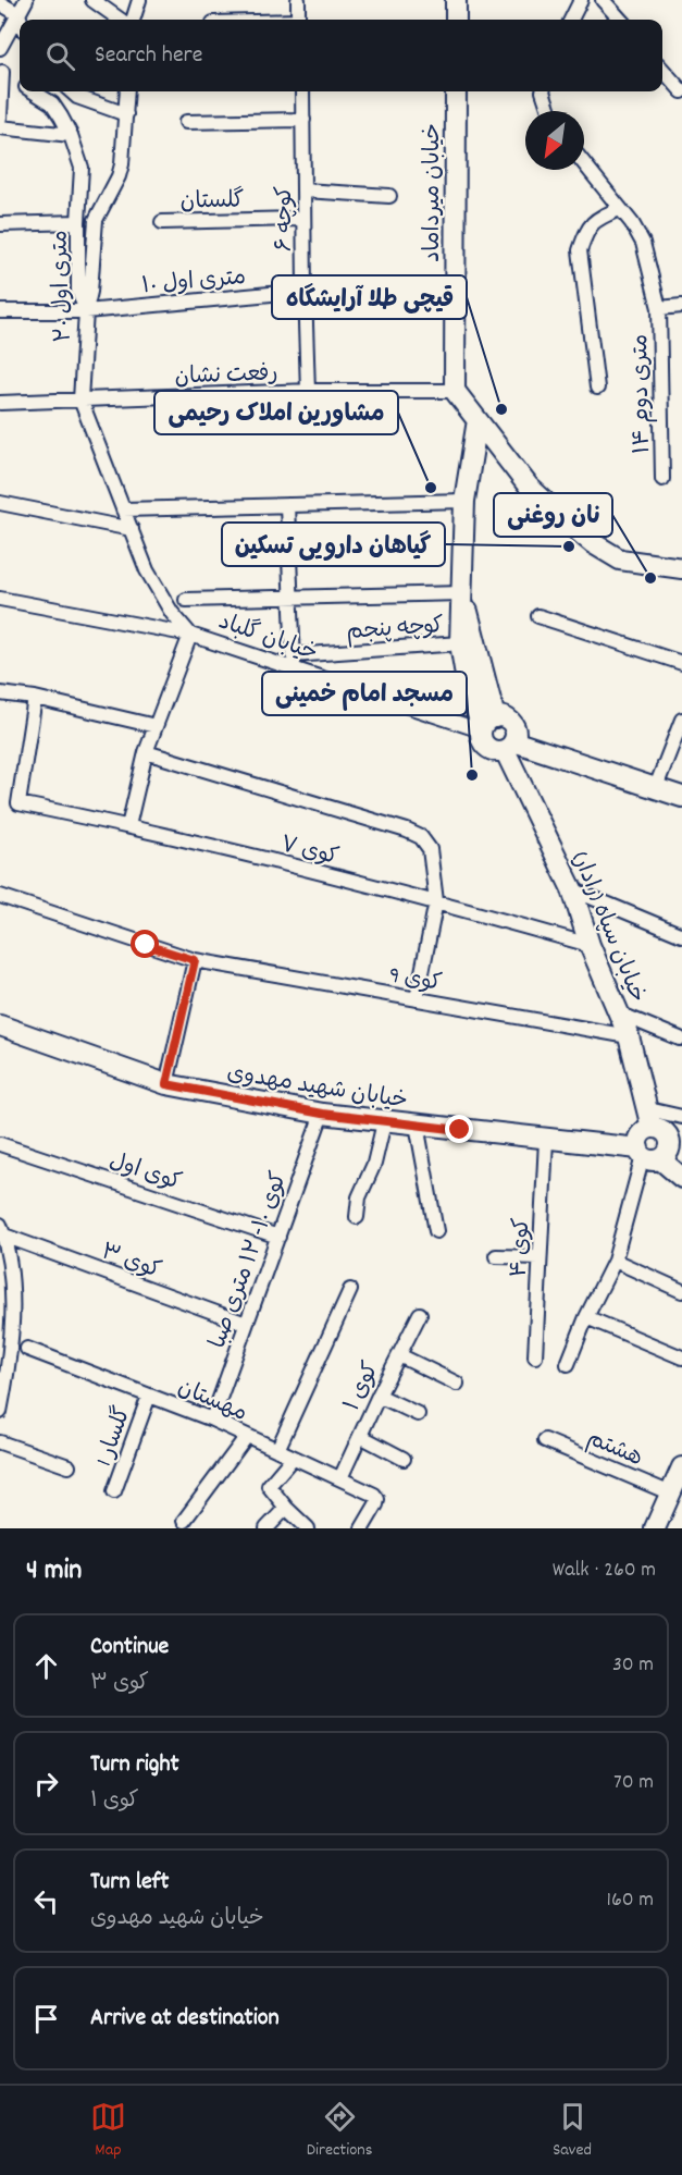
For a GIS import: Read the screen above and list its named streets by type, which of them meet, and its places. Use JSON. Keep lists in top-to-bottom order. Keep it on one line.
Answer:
{"streets":{"street":["خیابان میرداماد","گلستان","کوچه ۶","۱۰ متری اول","۲۰ متری اول","رفعت نشان","۱۴ متری دوم","کوچه پنجم","خیابان گلباد","کوی ۷","خیابان سپاه (رادار)","کوی 9","خیابان شهید مهدوی","کوی اول","کوی ۴","کوی ۳","کوی ۱۰- ۱۲ متری صبا","کوی ۱","مهستان","گلسار 1","هشتم"]},"crossings":[["خیابان میرداماد","رفعت نشان"],["گلستان","کوچه ۶"],["کوچه ۶","۱۰ متری اول"],["کوچه ۶","رفعت نشان"],["۱۰ متری اول","۲۰ متری اول"],["۲۰ متری اول","رفعت نشان"],["۲۰ متری اول","خیابان گلباد"],["خیابان گلباد","خیابان سپاه (رادار)"],["کوی ۷","خیابان سپاه (رادار)"],["خیابان سپاه (رادار)","کوی 9"],["خیابان شهید مهدوی","کوی ۴"],["خیابان شهید مهدوی","کوی ۱۰- ۱۲ متری صبا"],["کوی اول","کوی ۱۰- ۱۲ متری صبا"],["کوی ۳","کوی ۱۰- ۱۲ متری صبا"],["کوی ۱۰- ۱۲ متری صبا","مهستان"],["کوی ۱","مهستان"],["مهستان","گلسار 1"]],"places":["قیچی طلا آرایشگاه","مشاورین املاک رحیمی","گیاهان دارویی تسکین","نان روغنی","مسجد امام خمینی"],"north":"bottom left","page":{"search":"Search here","heading":["4 min","Walk · 260 m"],"list":[["Continue","کوی ۳","30 m"],["Turn right","کوی ۱","70 m"],["Turn left","خیابان شهید مهدوی","160 m"],"Arrive at destination"],"nav":["Map","Directions","Saved"]}}
